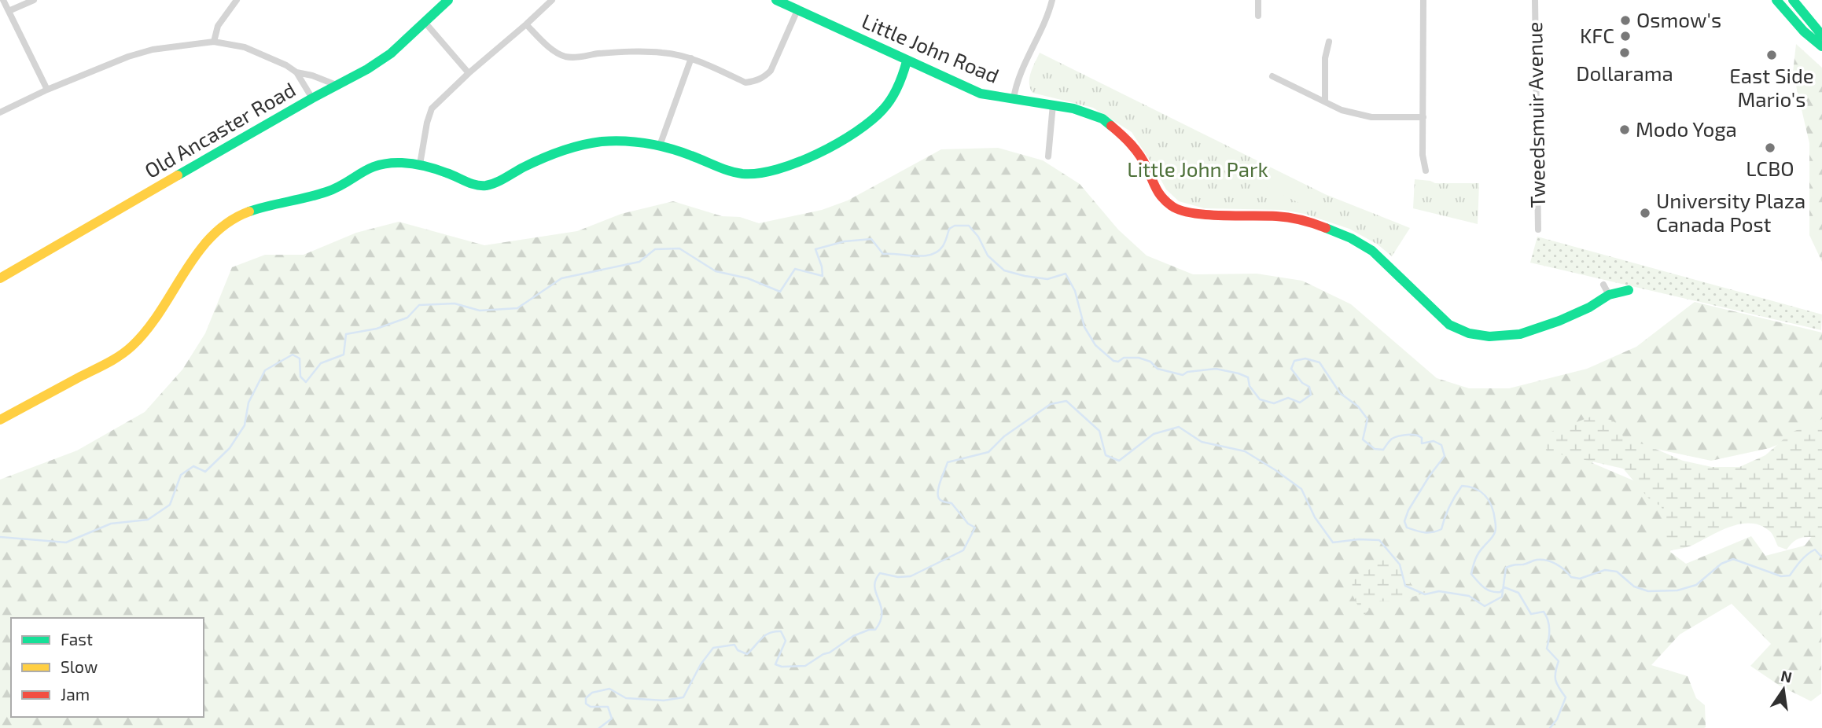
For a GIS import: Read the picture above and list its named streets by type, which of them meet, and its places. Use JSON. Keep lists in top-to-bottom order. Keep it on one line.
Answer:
{"streets":{"street":["Little John Road","Tweedsmuir Avenue","Old Ancaster Road"]},"parks":["Little John Park"],"places":["Osmow's","KFC","Dollarama","East Side Mario's","Modo Yoga","LCBO","University Plaza Canada Post"],"legend":["Fast","Slow","Jam"],"north":"top"}
